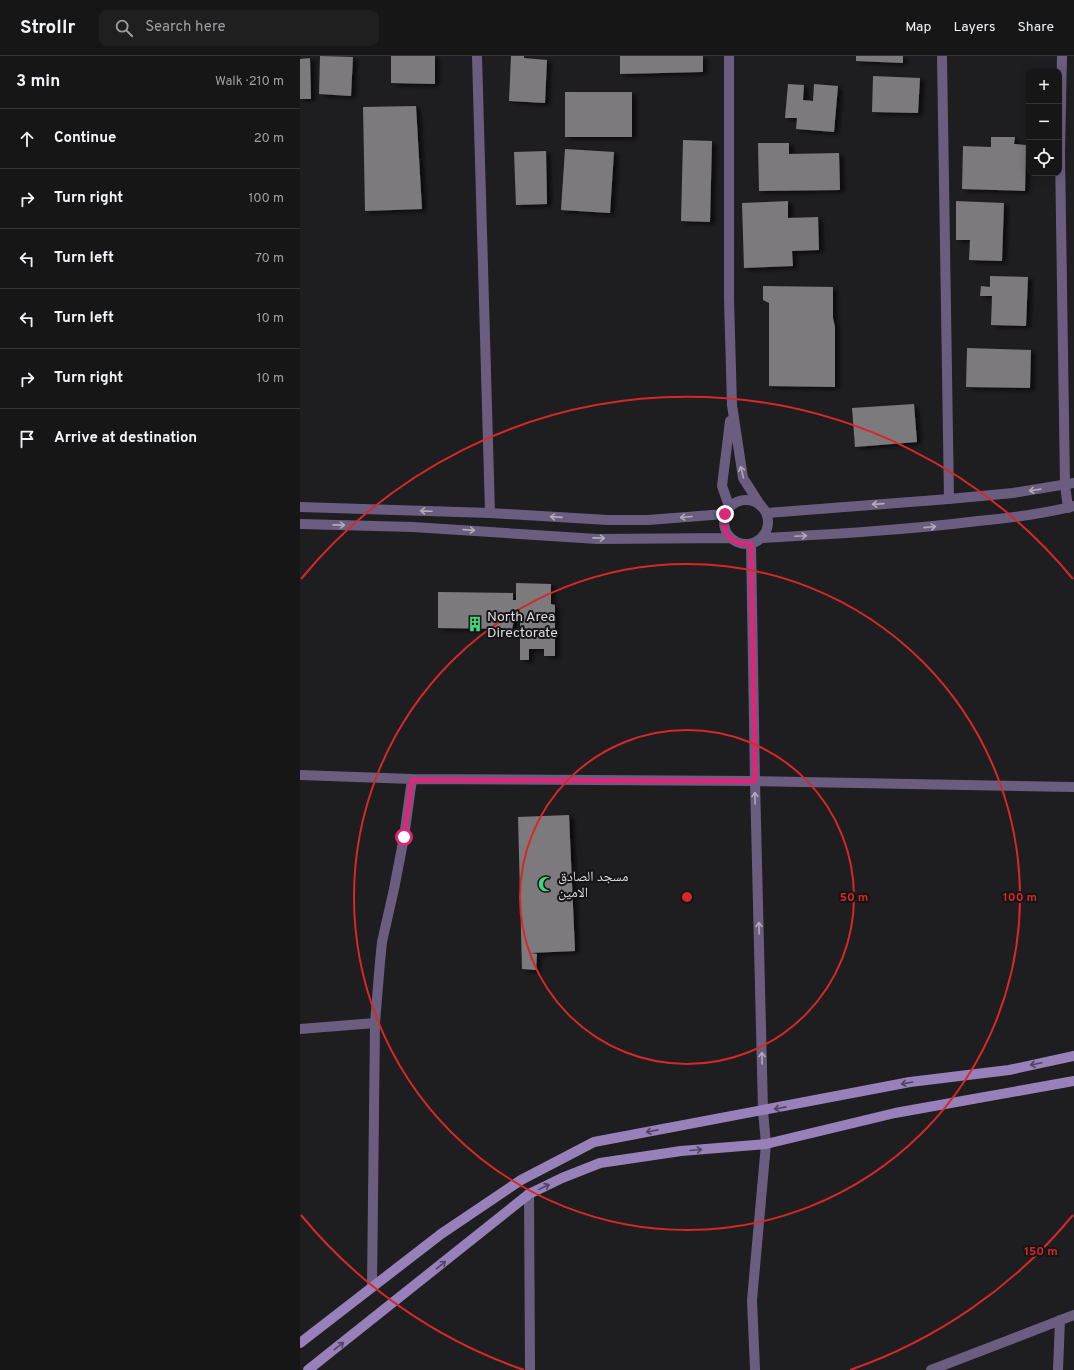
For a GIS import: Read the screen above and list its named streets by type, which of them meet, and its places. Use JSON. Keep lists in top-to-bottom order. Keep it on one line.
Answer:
{"places":{"building":["North Area Directorate"],"mosque":["مسجد الصادق الامين"]},"page":{"header":"Strollr","search":"Search here","nav":["Map","Layers","Share"],"heading":["3 min","Walk · 210 m"],"map_buttons":["+","−"],"list":[["Continue","20 m"],["Turn right","100 m"],["Turn left","70 m"],["Turn left","10 m"],["Turn right","10 m"],"Arrive at destination"]},"rings":["50 m","100 m","150 m"]}
